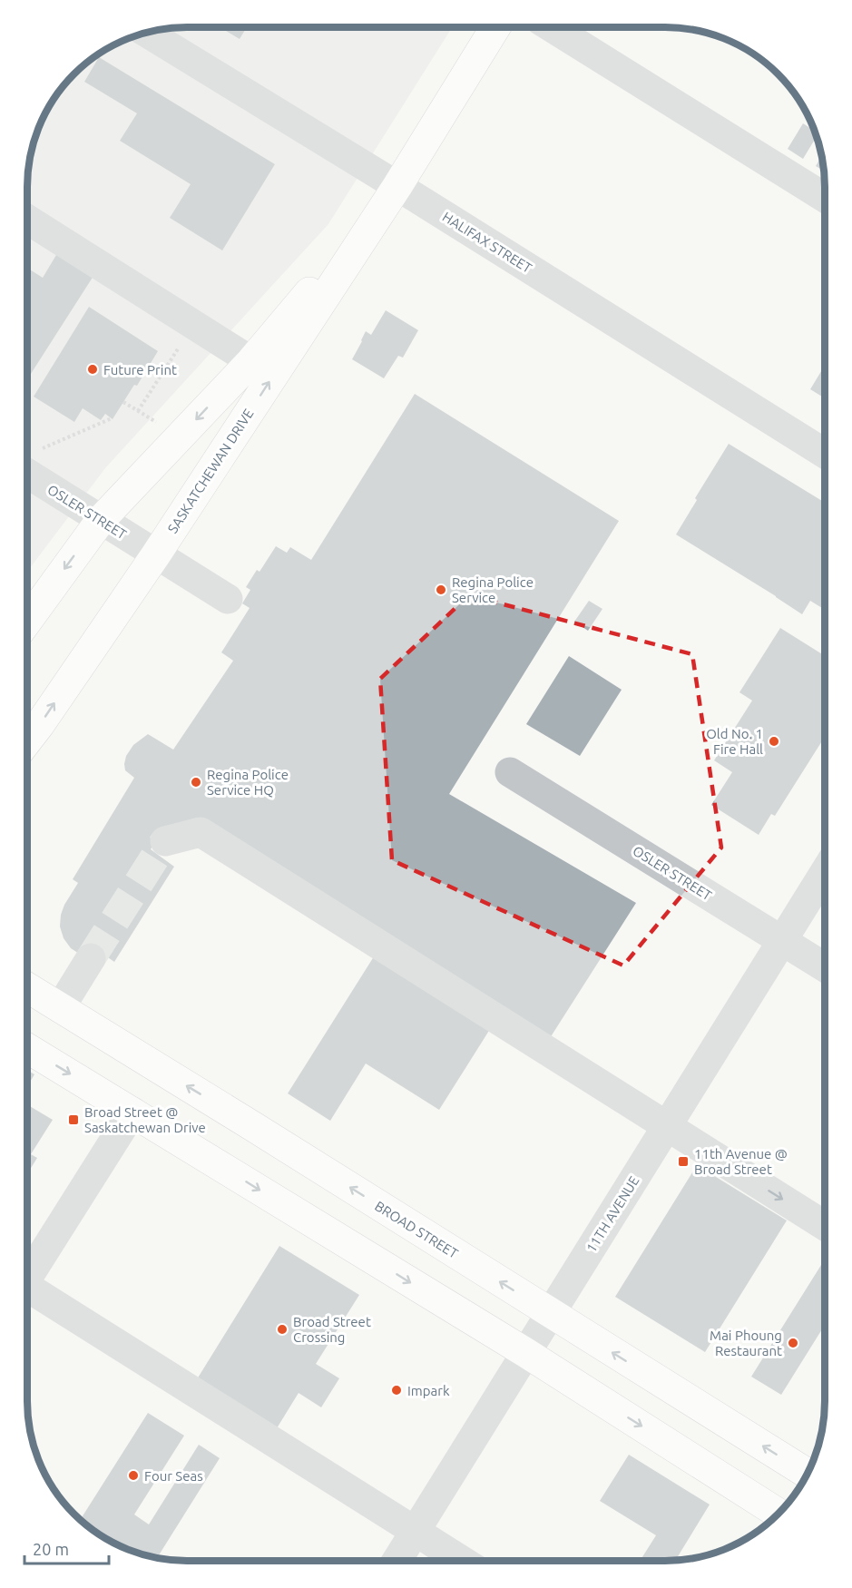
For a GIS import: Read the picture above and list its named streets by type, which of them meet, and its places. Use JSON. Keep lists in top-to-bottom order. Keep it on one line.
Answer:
{"streets":{"main road":["SASKATCHEWAN DRIVE","BROAD STREET"],"street":["HALIFAX STREET","OSLER STREET","11TH AVENUE"]},"crossings":[["HALIFAX STREET","SASKATCHEWAN DRIVE"],["SASKATCHEWAN DRIVE","OSLER STREET"],["OSLER STREET","11TH AVENUE"],["11TH AVENUE","BROAD STREET"]],"places":{"other":["Future Print","Regina Police Service","Old No. 1 Fire Hall","Regina Police Service HQ","Broad Street Crossing","Mai Phoung Restaurant","Impark","Four Seas"],"transit":["Broad Street @ Saskatchewan Drive","11th Avenue @ Broad Street"]},"scale_bar":"20 m"}
